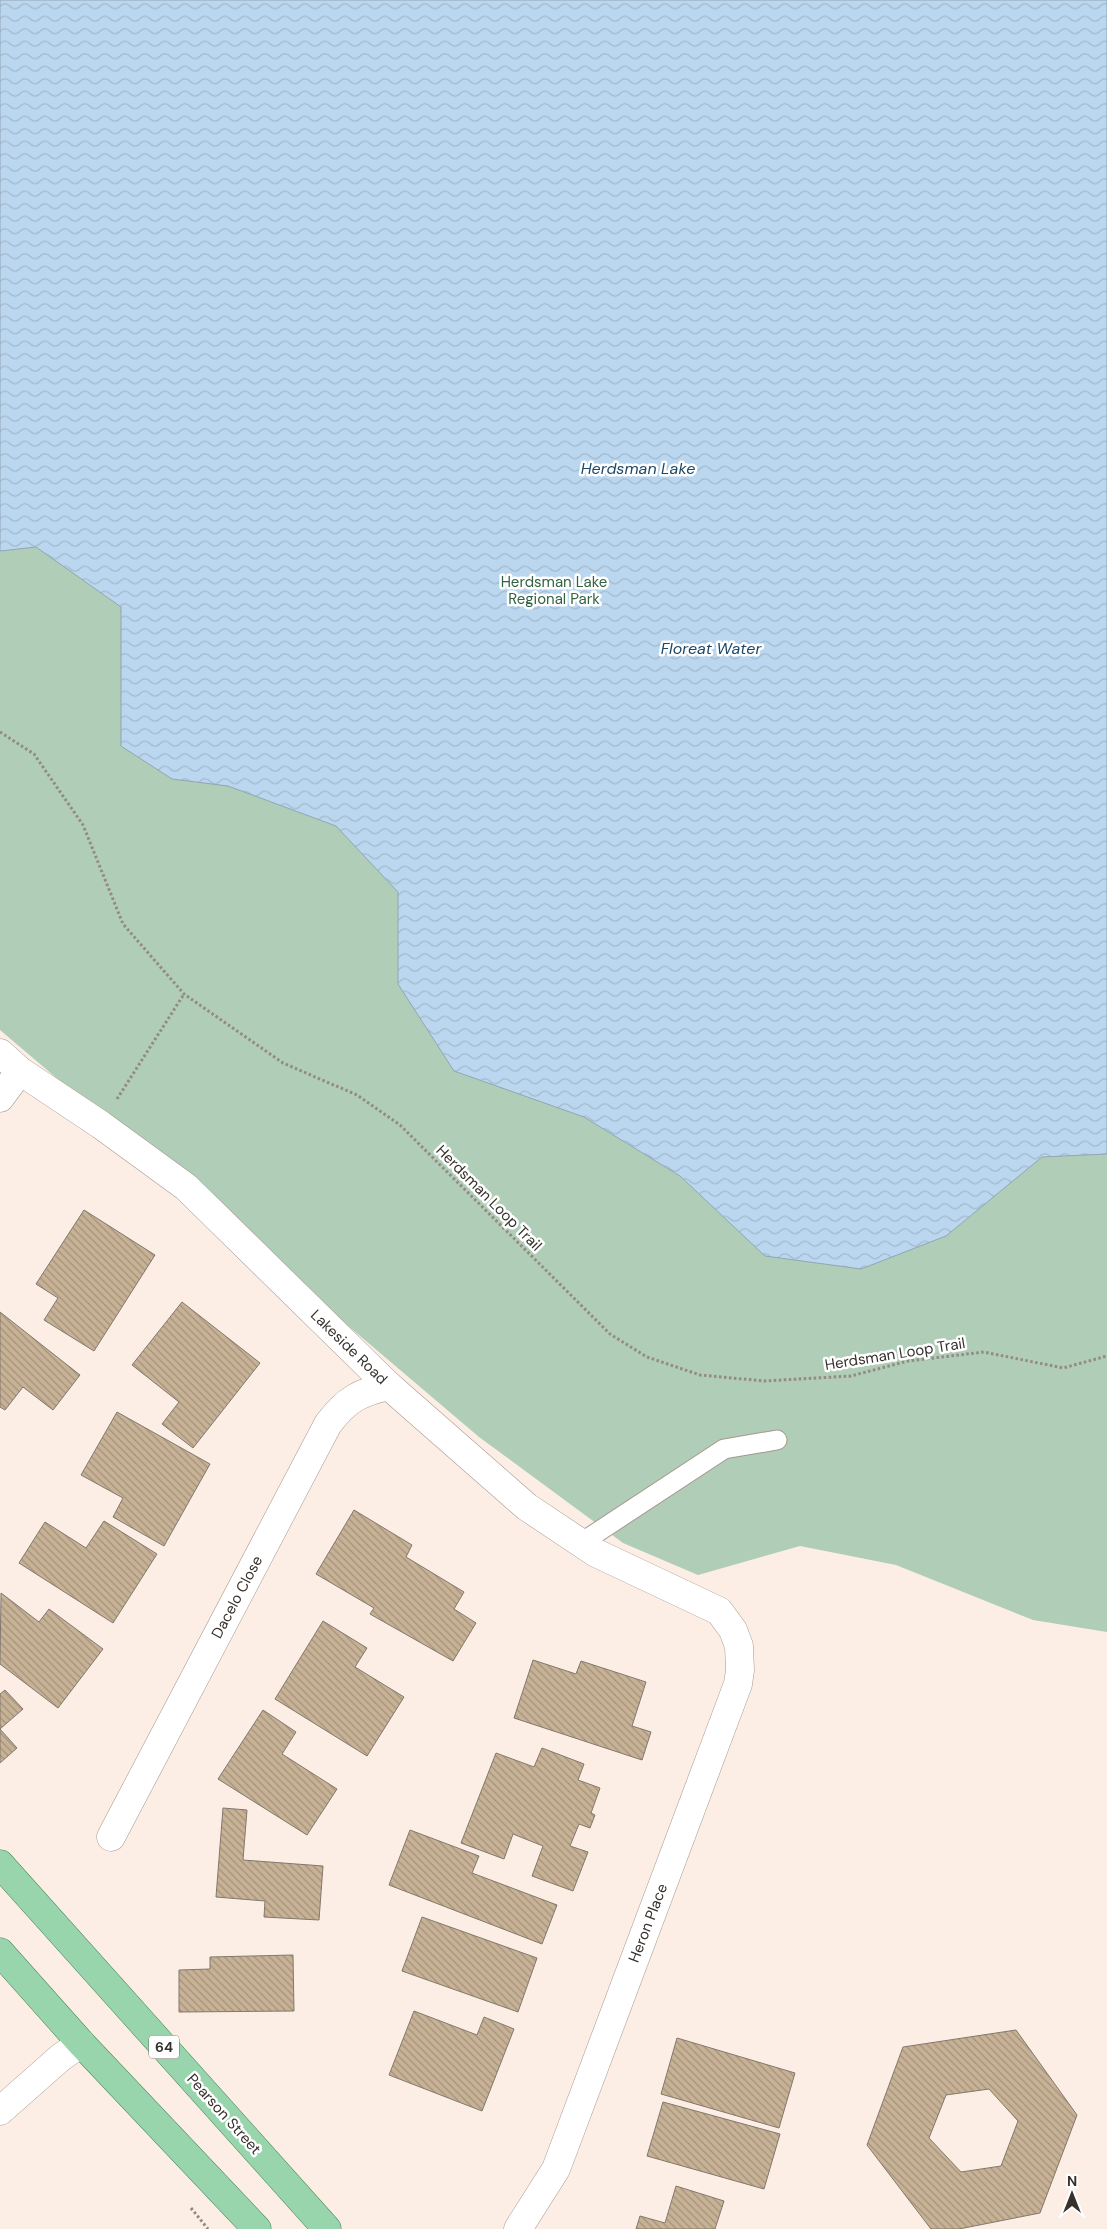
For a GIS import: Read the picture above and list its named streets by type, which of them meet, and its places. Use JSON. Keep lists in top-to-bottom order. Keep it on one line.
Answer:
{"streets":{"main road":["64","Pearson Street"],"street":["Lakeside Road","Dacelo Close","Heron Place"],"path":["Herdsman Loop Trail"]},"crossings":[["Lakeside Road","Dacelo Close"],["Lakeside Road","Heron Place"]],"water":["Herdsman Lake","Floreat Water"],"parks":["Herdsman Lake Regional Park"],"north":"top"}
